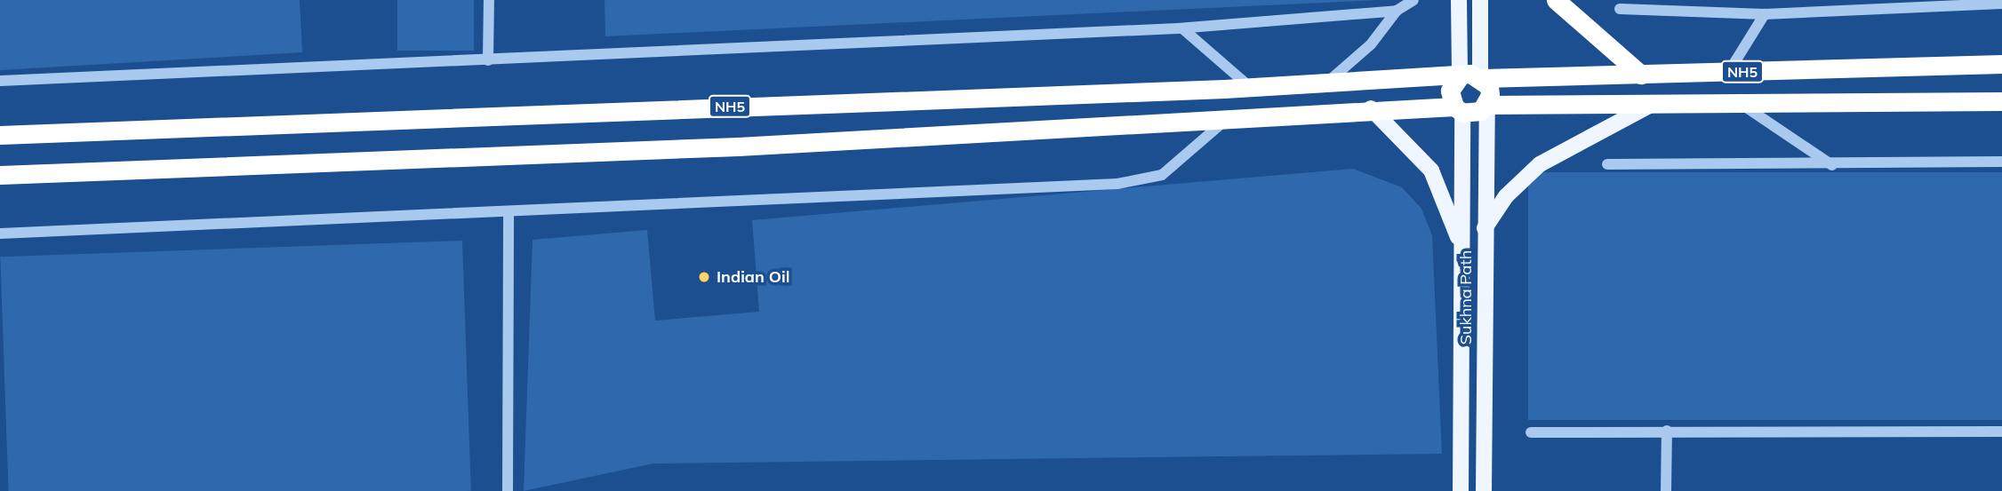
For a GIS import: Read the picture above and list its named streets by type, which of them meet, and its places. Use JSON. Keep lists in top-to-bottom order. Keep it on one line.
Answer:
{"streets":{"highway":["NH5"],"main road":["Sukhna Path"]},"crossings":[["NH5","Sukhna Path"]],"places":["Indian Oil"]}
